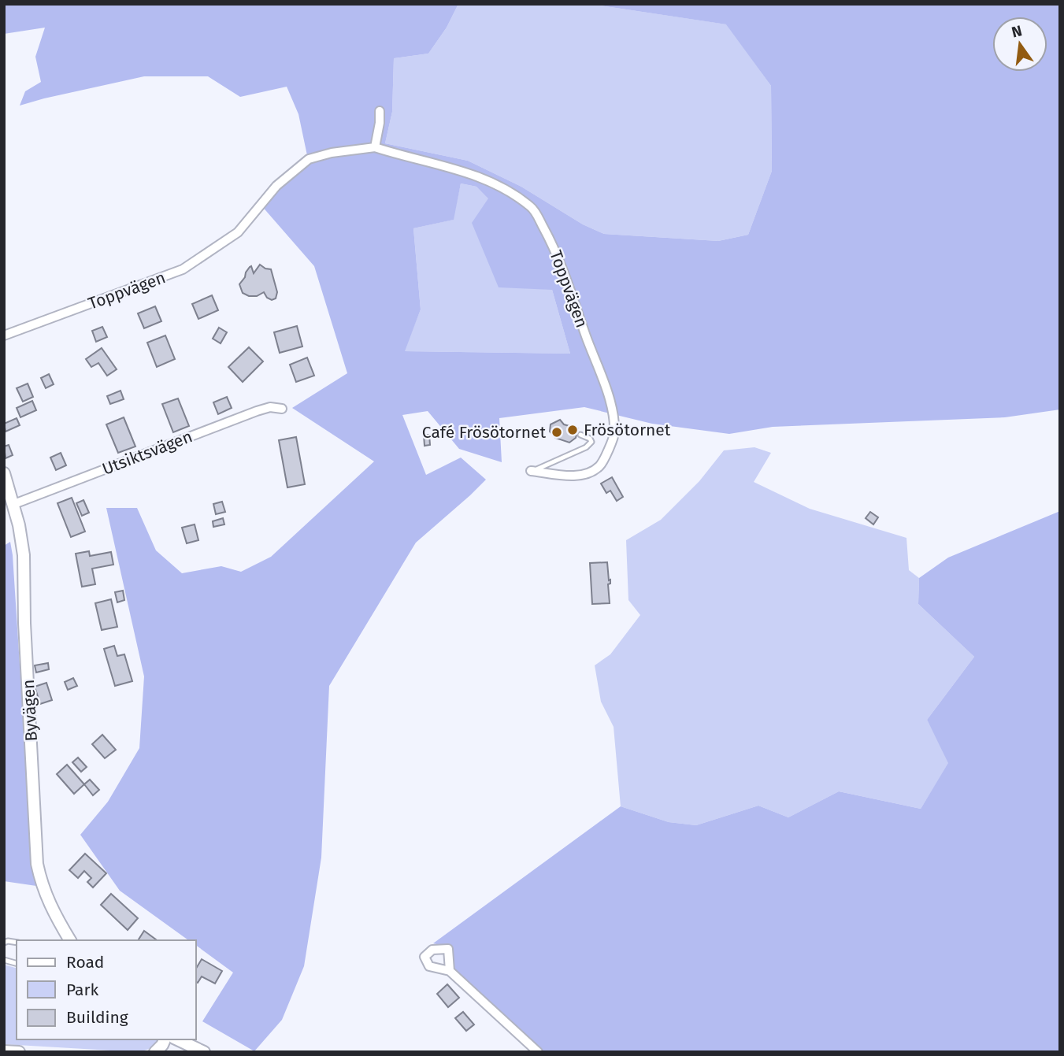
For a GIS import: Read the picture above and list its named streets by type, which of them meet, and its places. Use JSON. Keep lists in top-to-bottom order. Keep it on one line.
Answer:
{"streets":{"street":["Toppvägen","Utsiktsvägen","Byvägen"]},"crossings":[["Utsiktsvägen","Byvägen"]],"places":["Frösötornet","Café Frösötornet"],"legend":["Road","Park","Building"],"north":"top"}
